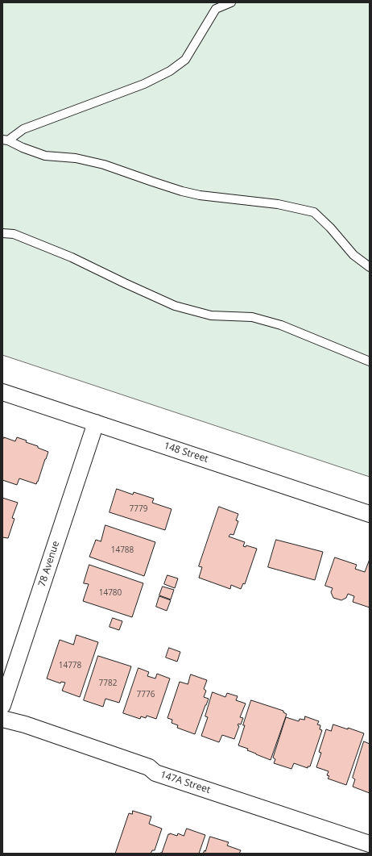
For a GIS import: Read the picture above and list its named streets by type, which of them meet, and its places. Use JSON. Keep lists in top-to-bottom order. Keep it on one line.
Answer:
{"streets":{"street":["148 Street","78 Avenue","147A Street"]},"crossings":[["148 Street","78 Avenue"]],"house_numbers":["7779","14788","14780","14778","7782","7776"]}
